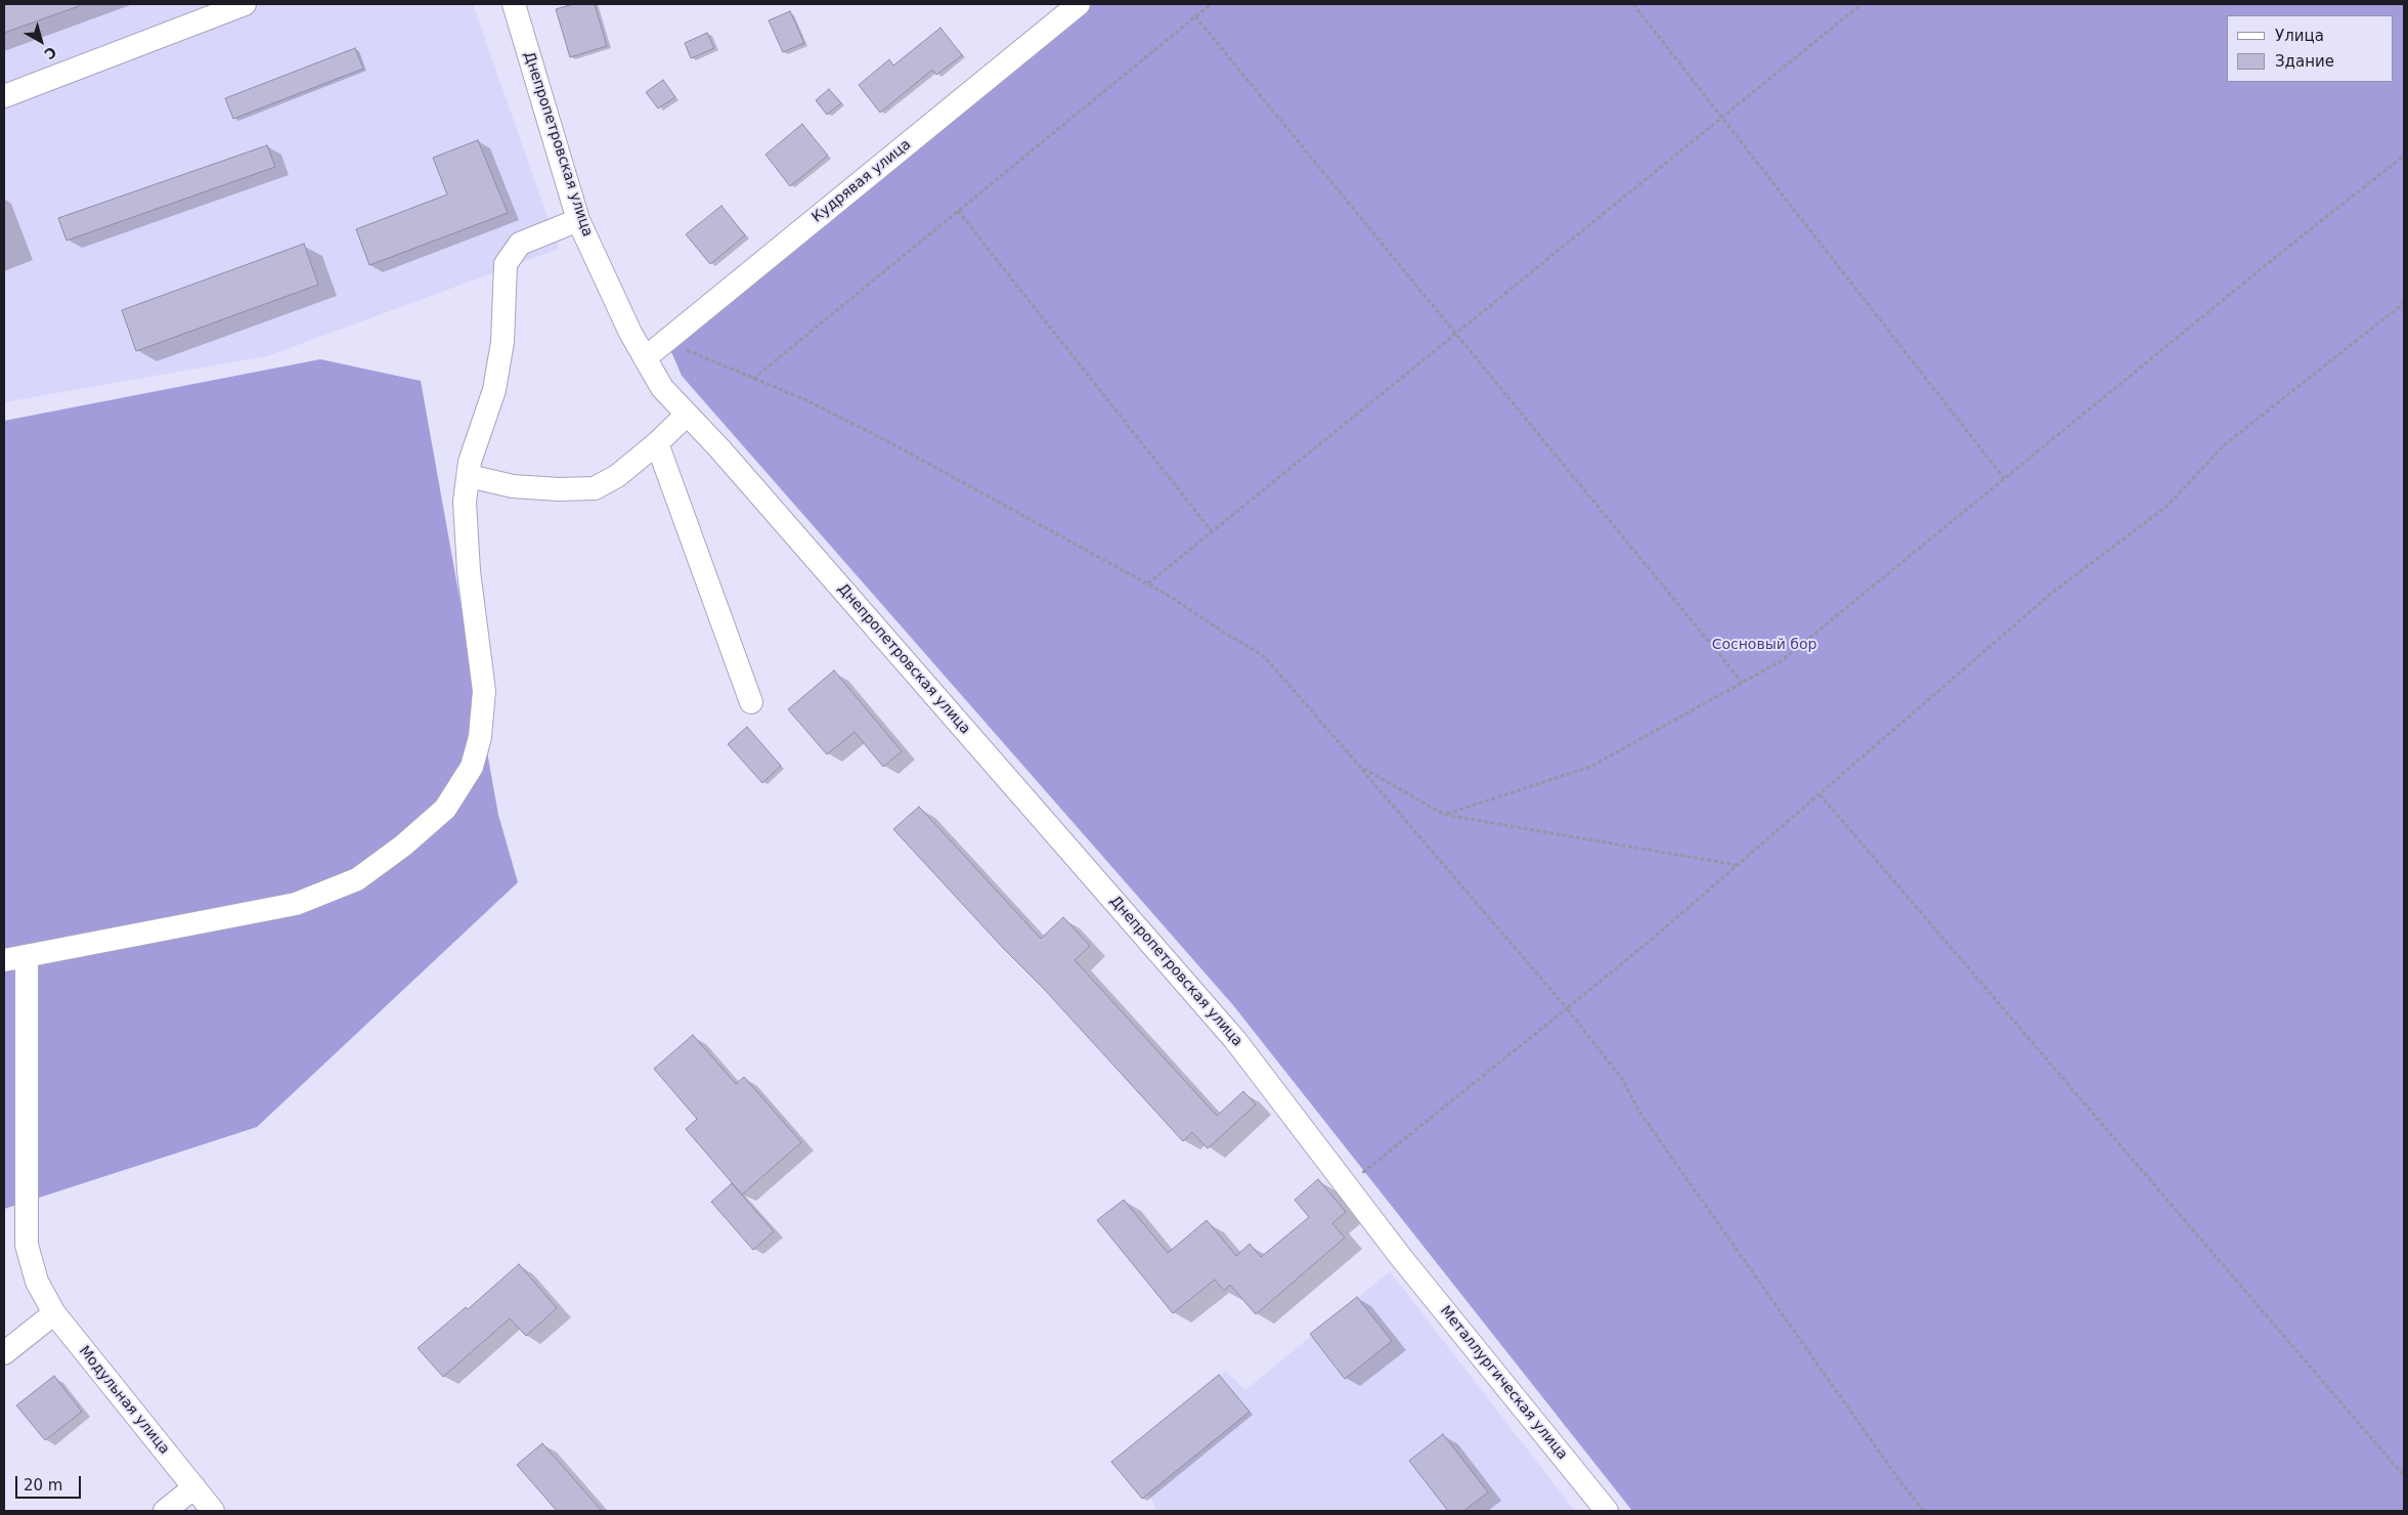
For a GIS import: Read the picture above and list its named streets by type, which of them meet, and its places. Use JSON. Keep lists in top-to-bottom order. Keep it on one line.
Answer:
{"streets":{"street":["Днепропетровская улица","Кудрявая улица","Металлургическая улица","Модульная улица"]},"crossings":[["Днепропетровская улица","Кудрявая улица"],["Днепропетровская улица","Металлургическая улица"]],"parks":["Сосновый бор"],"legend":["Улица","Здание"],"scale_bar":"20 m","north":"bottom right"}
